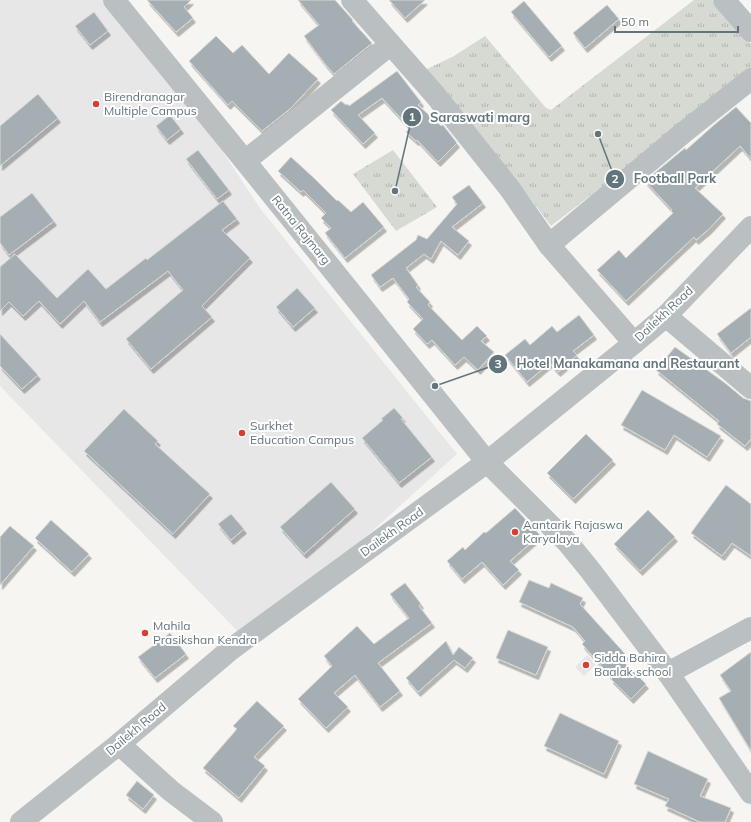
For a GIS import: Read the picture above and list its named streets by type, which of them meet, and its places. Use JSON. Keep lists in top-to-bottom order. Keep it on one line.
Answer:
{"streets":{"street":["Ratna Rajmarg","Dailekh Road"]},"crossings":[["Ratna Rajmarg","Dailekh Road"]],"places":["Birendranagar Multiple Campus","Football Park","Saraswati marg","Hotel Manakamana and Restaurant","Surkhet Education Campus","Aantarik Rajaswa Karyalaya","Mahila Prasikshan Kendra","Sidda Bahira Baalak school"],"scale_bar":"50 m"}
